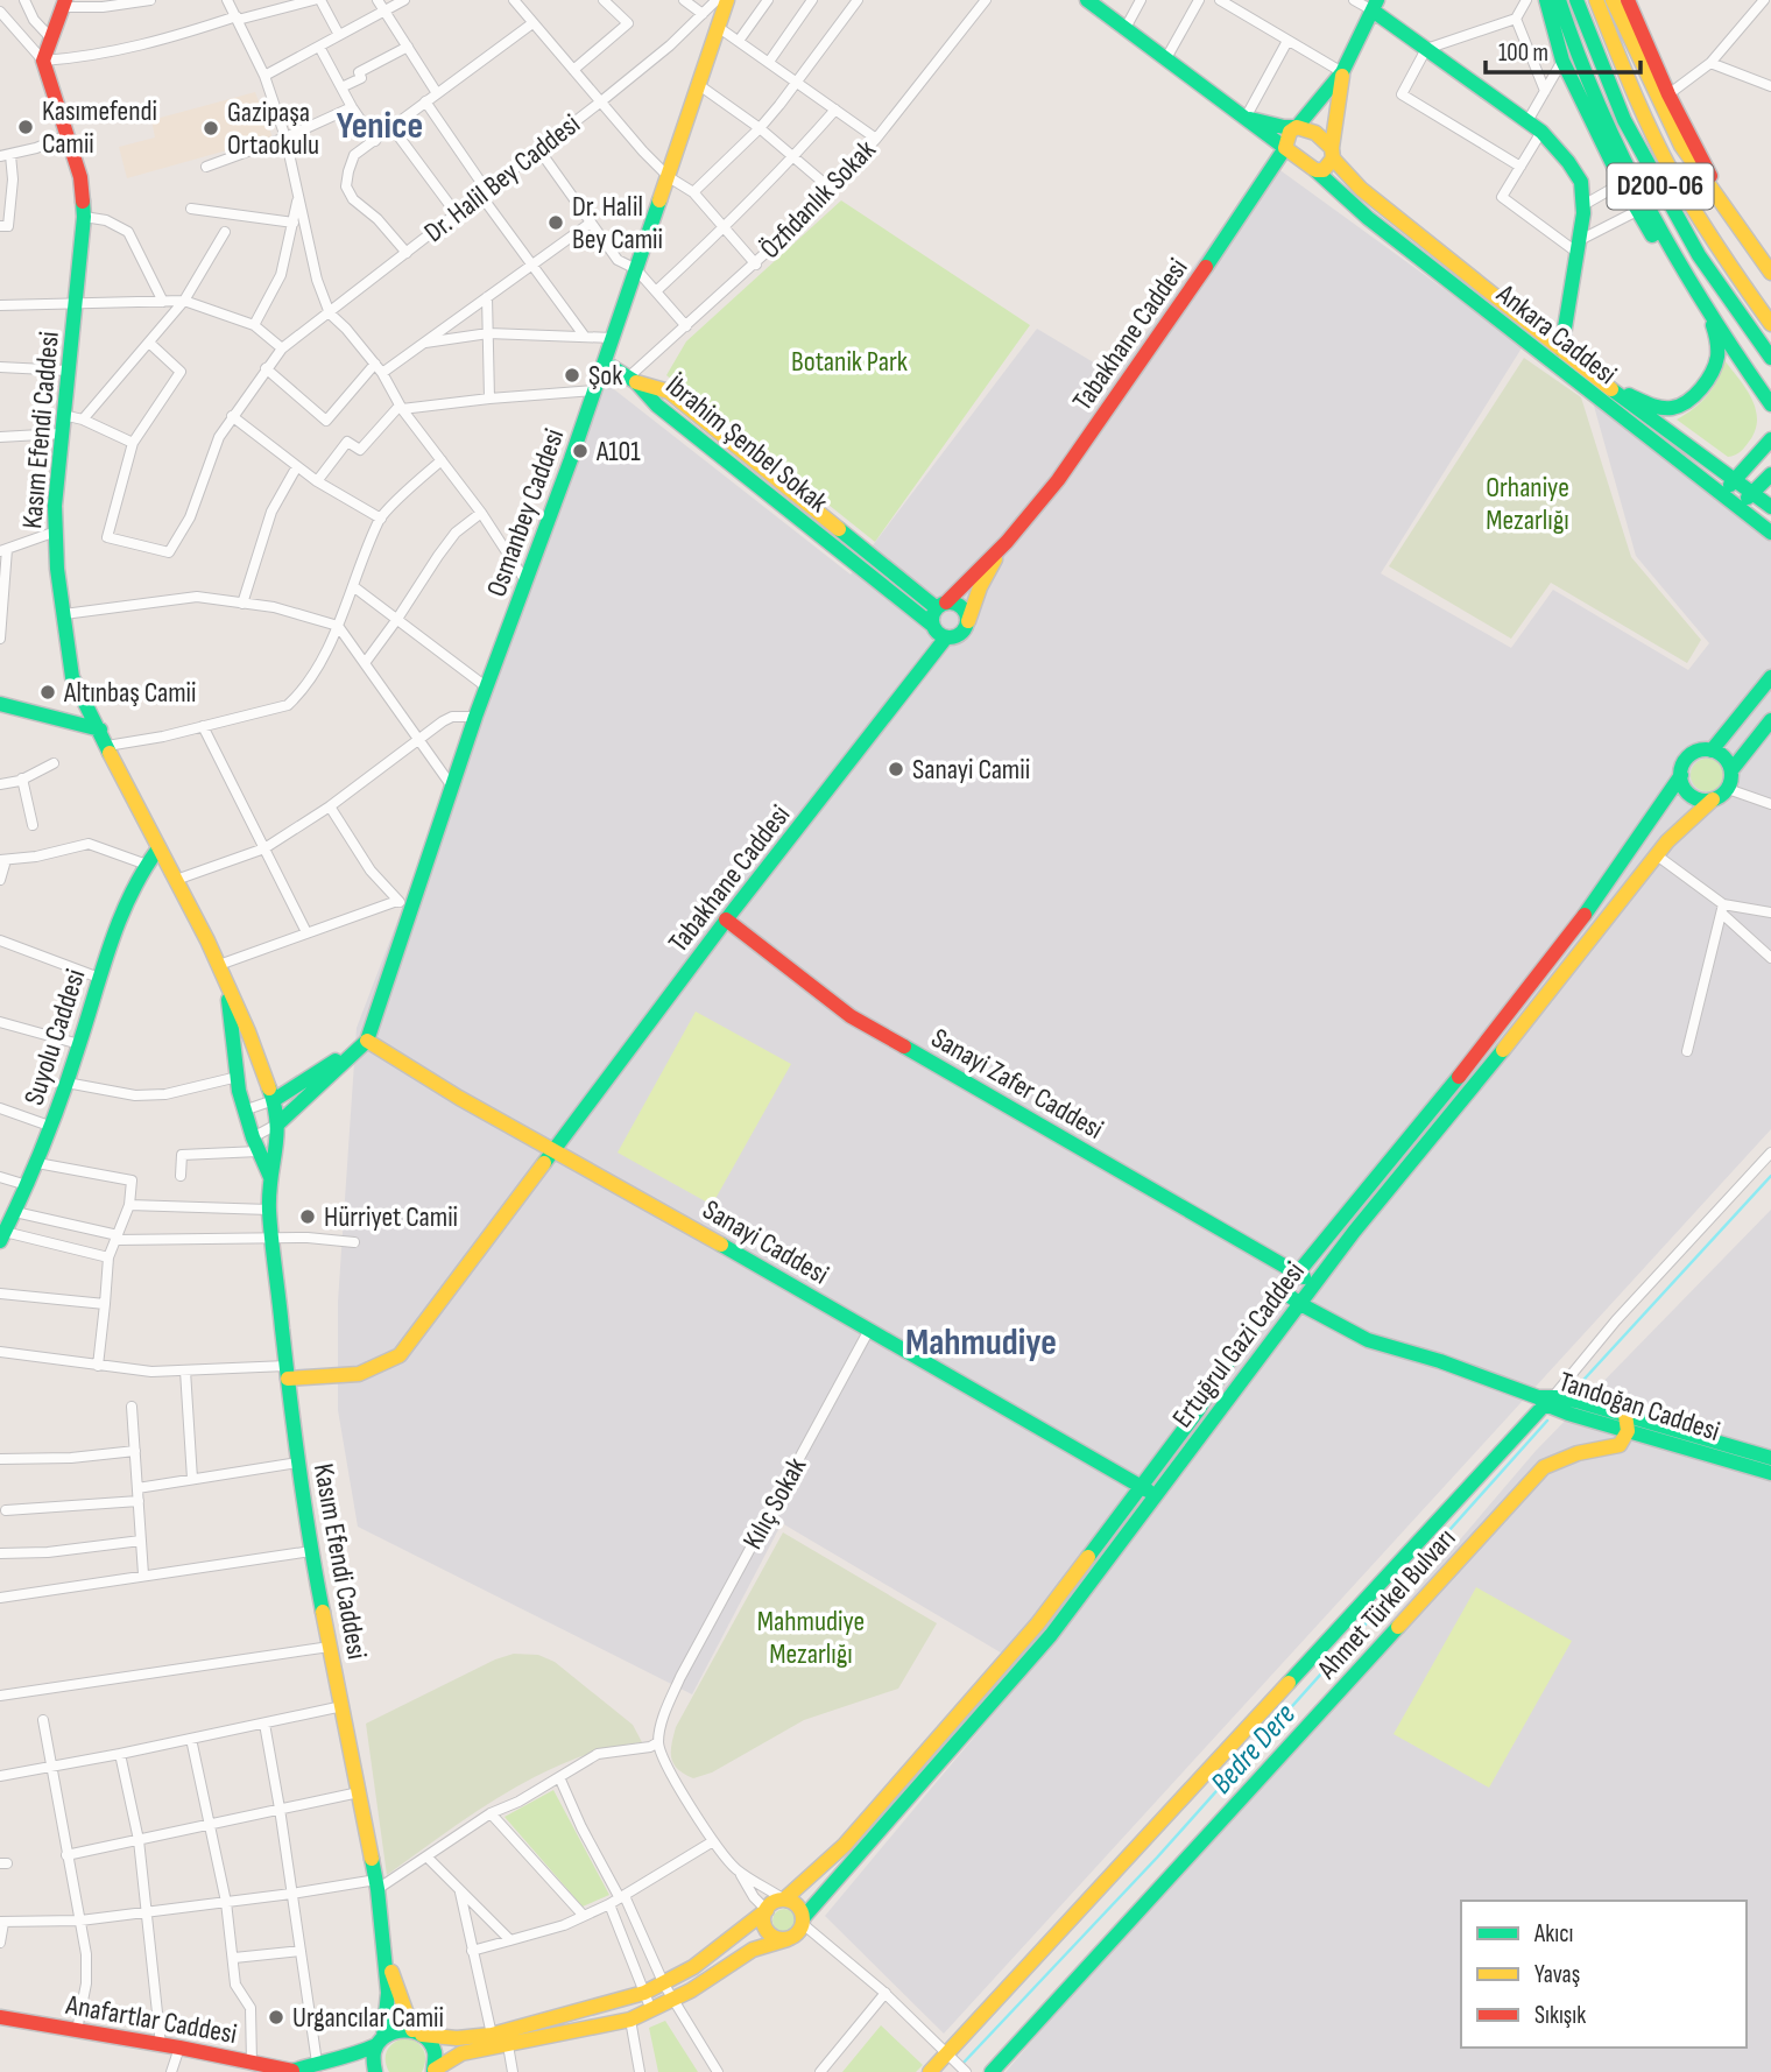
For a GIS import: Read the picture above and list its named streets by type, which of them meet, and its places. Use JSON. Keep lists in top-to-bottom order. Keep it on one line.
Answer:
{"streets":{"main road":["D200-06","Tabakhane Caddesi","Ankara Caddesi","Kasım Efendi Caddesi","İbrahim Şenbel Sokak","Osmanbey Caddesi","Suyolu Caddesi","Sanayi Zafer Caddesi","Sanayi Caddesi","Ertuğrul Gazi Caddesi","Tandoğan Caddesi","Ahmet Türkel Bulvarı","Anafartlar Caddesi"],"street":["Dr. Halil Bey Caddesi","Özfidanlık Sokak","Kılıç Sokak"]},"crossings":[["Özfidanlık Sokak","İbrahim Şenbel Sokak"],["Tabakhane Caddesi","Ankara Caddesi"],["Tabakhane Caddesi","Kasım Efendi Caddesi"],["Tabakhane Caddesi","İbrahim Şenbel Sokak"],["Tabakhane Caddesi","Sanayi Zafer Caddesi"],["Tabakhane Caddesi","Sanayi Caddesi"],["Kasım Efendi Caddesi","Osmanbey Caddesi"],["Kasım Efendi Caddesi","Suyolu Caddesi"],["İbrahim Şenbel Sokak","Osmanbey Caddesi"],["Osmanbey Caddesi","Sanayi Caddesi"],["Sanayi Zafer Caddesi","Ertuğrul Gazi Caddesi"],["Sanayi Caddesi","Ertuğrul Gazi Caddesi"],["Sanayi Caddesi","Kılıç Sokak"],["Ertuğrul Gazi Caddesi","Tandoğan Caddesi"],["Tandoğan Caddesi","Ahmet Türkel Bulvarı"]],"districts":["Yenice","Mahmudiye"],"water":["Bedre Dere"],"parks":["Botanik Park","Orhaniye Mezarlığı","Mahmudiye Mezarlığı"],"places":["Kasımefendi Camii","Gazipaşa Ortaokulu","Dr. Halil Bey Camii","Şok","A101","Altınbaş Camii","Sanayi Camii","Hürriyet Camii","Urgancılar Camii"],"legend":["Akıcı","Yavaş","Sıkışık"],"scale_bar":"100 m"}
